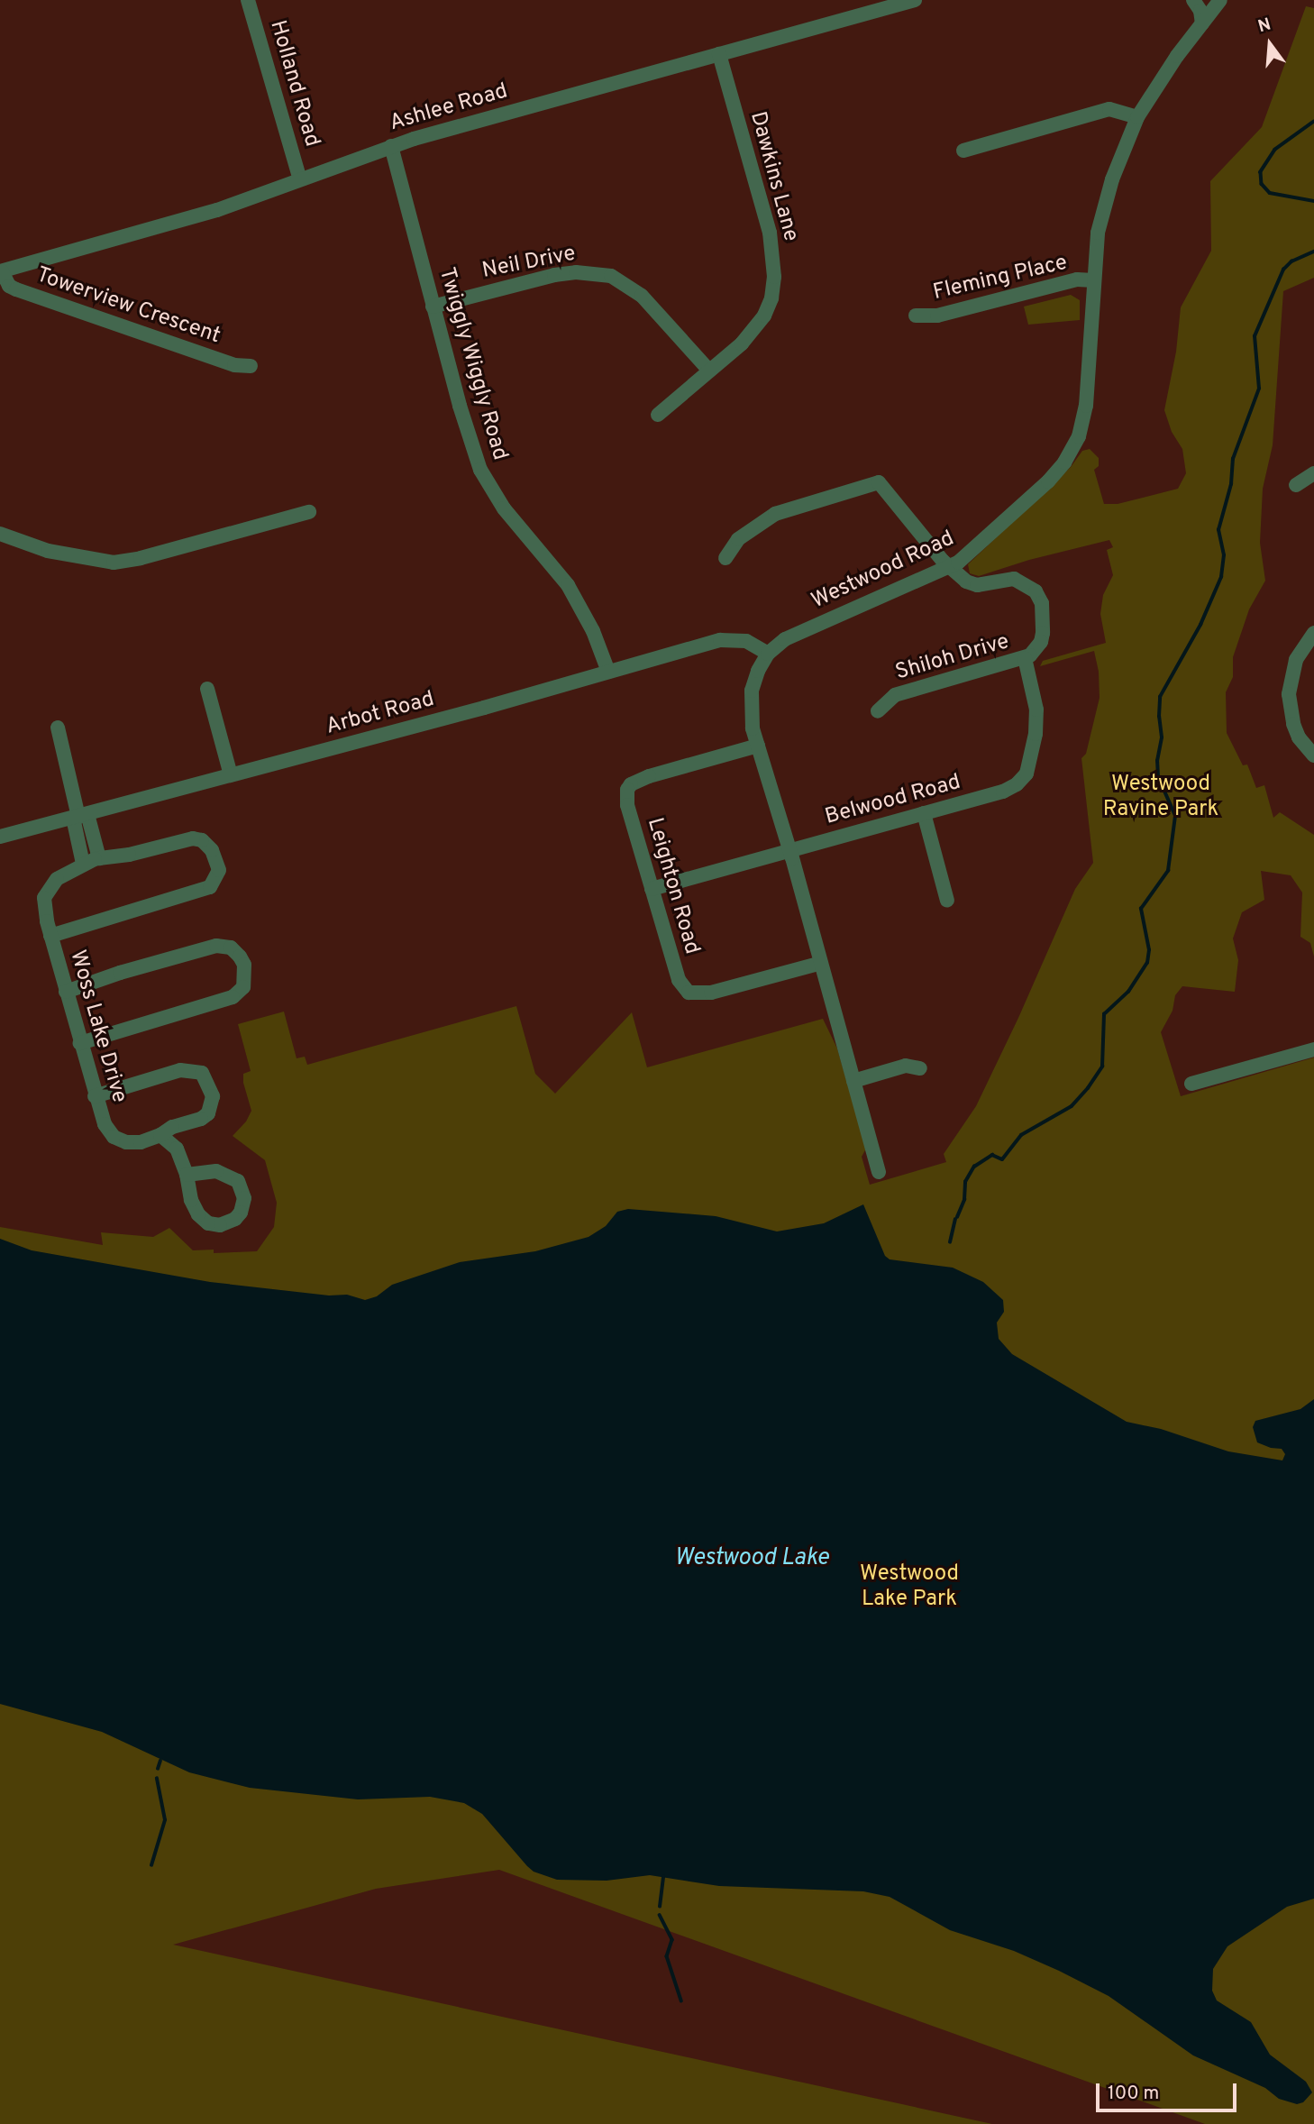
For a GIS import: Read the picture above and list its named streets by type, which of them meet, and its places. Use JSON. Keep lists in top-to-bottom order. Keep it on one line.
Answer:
{"streets":{"street":["Holland Road","Ashlee Road","Dawkins Lane","Neil Drive","Fleming Place","Towerview Crescent","Twiggly Wiggly Road","Westwood Road","Shiloh Drive","Arbot Road","Belwood Road","Leighton Road","Woss Lake Drive"]},"crossings":[["Holland Road","Ashlee Road"],["Ashlee Road","Dawkins Lane"],["Ashlee Road","Towerview Crescent"],["Ashlee Road","Twiggly Wiggly Road"],["Dawkins Lane","Neil Drive"],["Neil Drive","Twiggly Wiggly Road"],["Fleming Place","Westwood Road"],["Twiggly Wiggly Road","Arbot Road"],["Westwood Road","Shiloh Drive"],["Westwood Road","Arbot Road"],["Westwood Road","Belwood Road"],["Westwood Road","Leighton Road"],["Shiloh Drive","Belwood Road"],["Belwood Road","Leighton Road"]],"water":["Westwood Lake"],"parks":["Westwood Ravine Park","Westwood Lake Park"],"scale_bar":"100 m","north":"top"}
